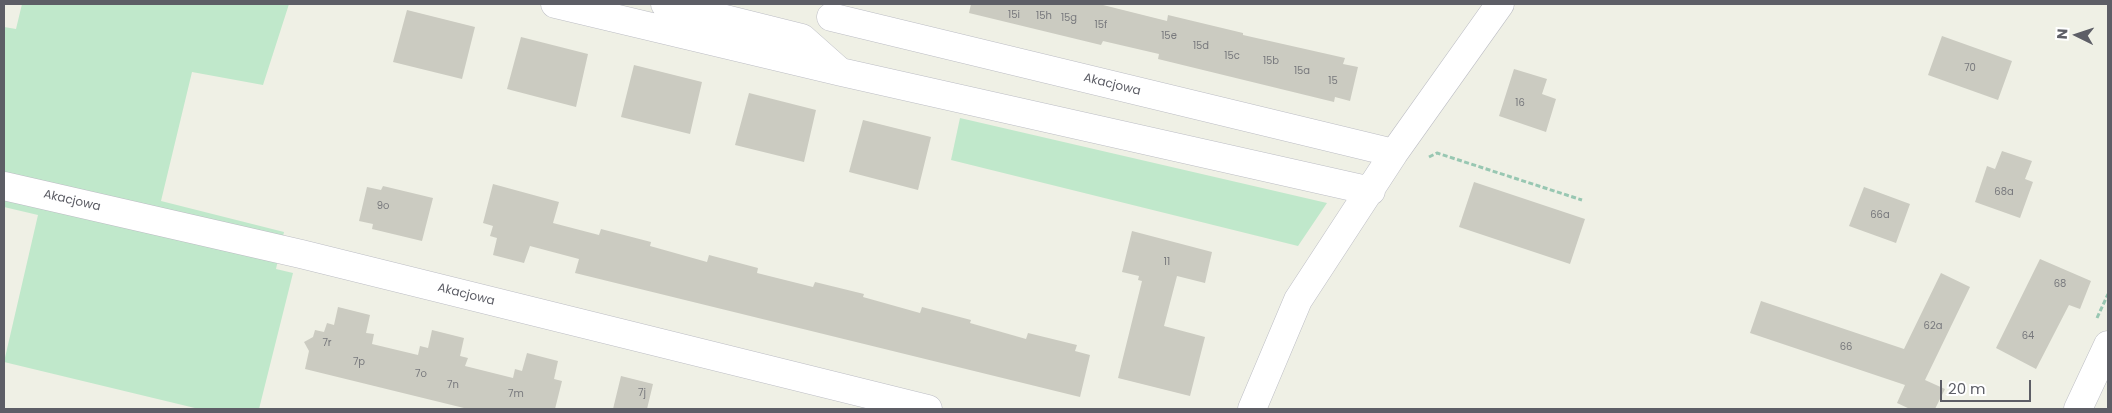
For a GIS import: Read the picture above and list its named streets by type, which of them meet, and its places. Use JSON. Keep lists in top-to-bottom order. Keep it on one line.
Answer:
{"streets":{"street":["Akacjowa"]},"house_numbers":["15i","15h","15g","15f","15e","15d","15c","15b","70","15a","15","16","68a","9o","66a","11","68","62a","64","7r","66","7p","7o","7n","7j","7m"],"scale_bar":"20 m","north":"left"}
